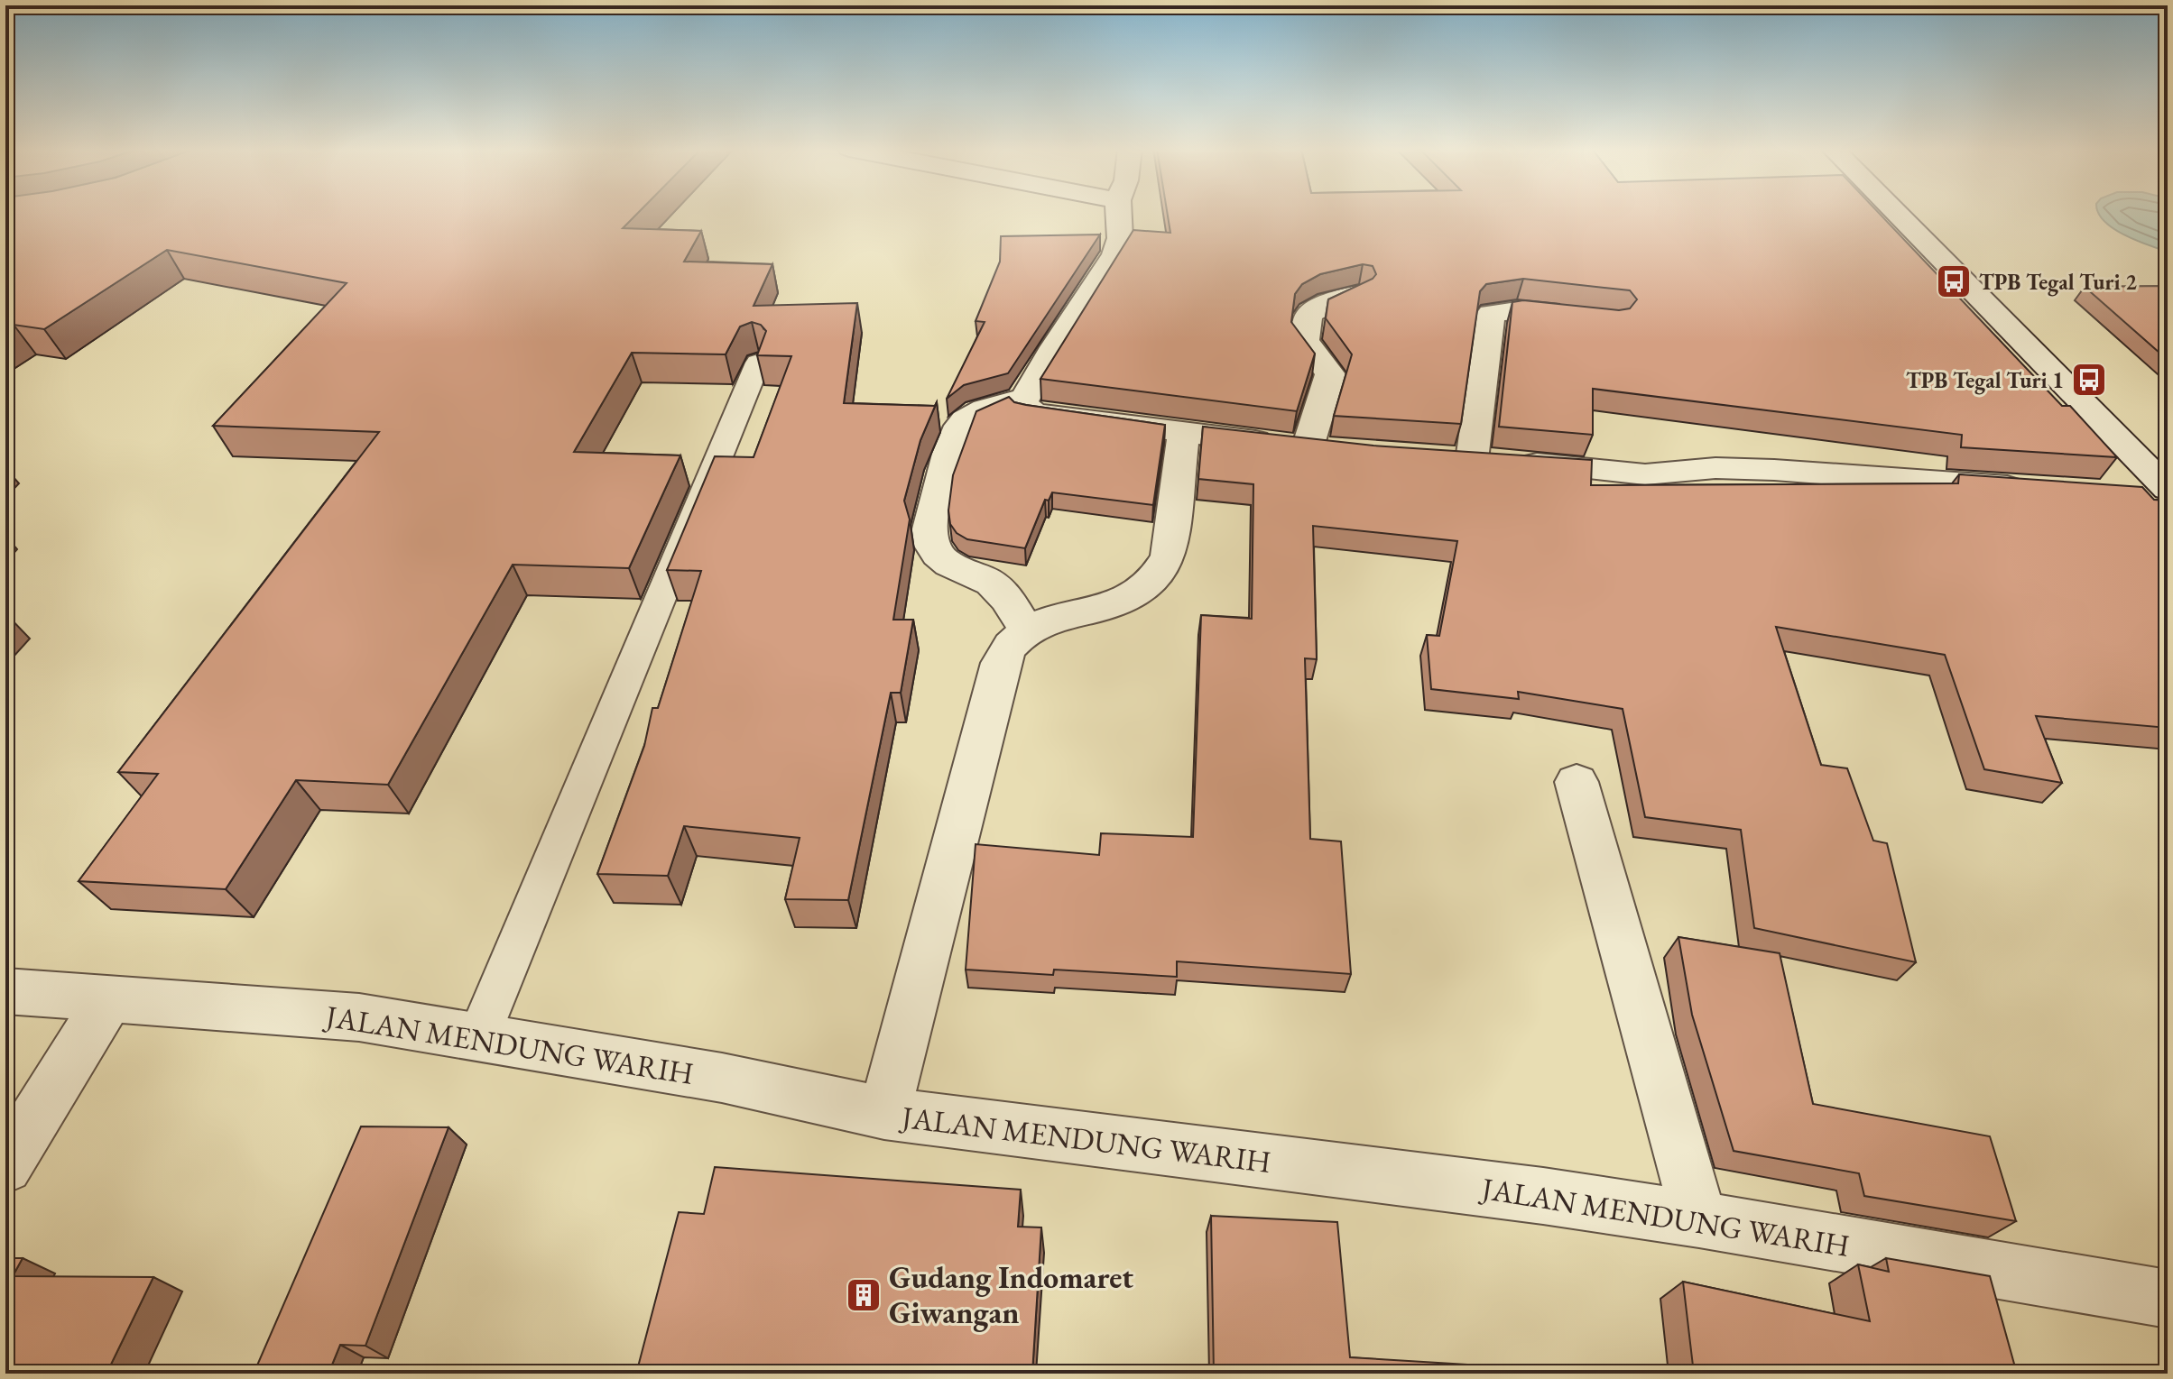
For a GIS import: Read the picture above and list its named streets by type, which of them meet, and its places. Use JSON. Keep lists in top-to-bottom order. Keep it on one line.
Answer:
{"streets":{"street":["JALAN MENDUNG WARIH"]},"places":{"bus stop":["TPB Tegal Turi 2","TPB Tegal Turi 1"],"building":["Gudang Indomaret Giwangan"]}}
